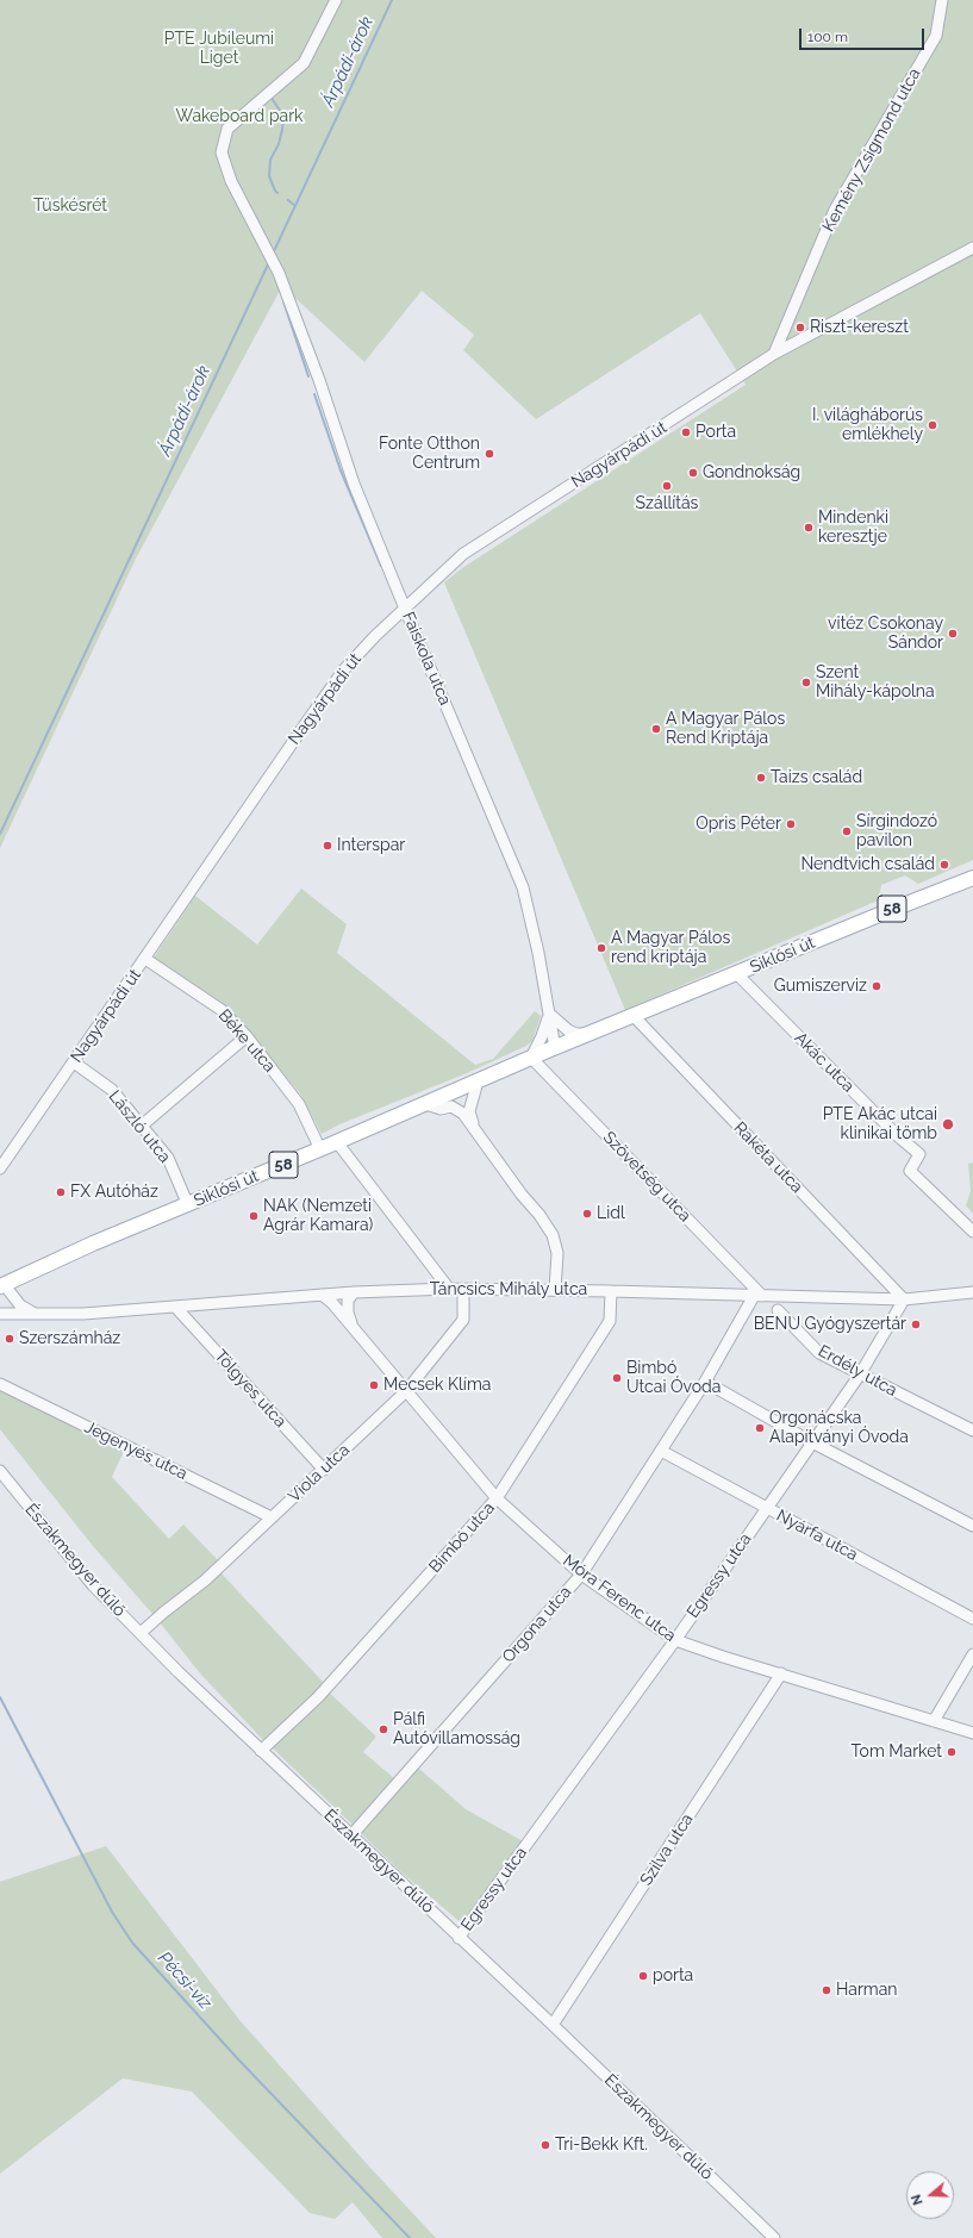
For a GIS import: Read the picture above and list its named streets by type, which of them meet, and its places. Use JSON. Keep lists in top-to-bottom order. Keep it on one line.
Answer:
{"streets":{"main road":["58","Siklósi út"],"street":["Kemény Zsigmond utca","Nagyárpádi út","Faiskola utca","Béke utca","Akác utca","László utca","Rakéta utca","Szövetség utca","Táncsics Mihály utca","Erdély utca","Tölgyes utca","Jegenyés utca","Viola utca","Nyárfa utca","Bimbó utca","Északmegyer dűlő","Egressy utca","Móra Ferenc utca","Orgona utca","Szilva utca"]},"crossings":[["Kemény Zsigmond utca","Nagyárpádi út"],["Nagyárpádi út","Faiskola utca"],["Nagyárpádi út","Béke utca"],["Nagyárpádi út","László utca"],["Faiskola utca","58"],["58","Siklósi út"],["58","Szövetség utca"],["Siklósi út","Béke utca"],["Siklósi út","Akác utca"],["Siklósi út","László utca"],["Siklósi út","Rakéta utca"],["Siklósi út","Szövetség utca"],["Siklósi út","Táncsics Mihály utca"],["Rakéta utca","Táncsics Mihály utca"],["Rakéta utca","Egressy utca"],["Szövetség utca","Táncsics Mihály utca"],["Szövetség utca","Orgona utca"],["Táncsics Mihály utca","Tölgyes utca"],["Táncsics Mihály utca","Viola utca"],["Táncsics Mihály utca","Bimbó utca"],["Táncsics Mihály utca","Egressy utca"],["Táncsics Mihály utca","Móra Ferenc utca"],["Táncsics Mihály utca","Orgona utca"],["Erdély utca","Egressy utca"],["Tölgyes utca","Viola utca"],["Jegenyés utca","Viola utca"],["Viola utca","Északmegyer dűlő"],["Viola utca","Móra Ferenc utca"],["Nyárfa utca","Egressy utca"],["Nyárfa utca","Orgona utca"],["Bimbó utca","Északmegyer dűlő"],["Bimbó utca","Móra Ferenc utca"],["Északmegyer dűlő","Egressy utca"],["Északmegyer dűlő","Orgona utca"],["Északmegyer dűlő","Szilva utca"],["Egressy utca","Móra Ferenc utca"],["Móra Ferenc utca","Orgona utca"],["Móra Ferenc utca","Szilva utca"]],"water":["Árpádi-árok","Pécsi-víz"],"parks":["PTE Jubileumi Liget","Wakeboard park","Tüskésrét"],"places":["Riszt-kereszt","I. világháborús emlékhely","Porta","Fonte Otthon Centrum","Gondnokság","Szállítás","Mindenki keresztje","vitéz Csokonay Sándor","Szent Mihály-kápolna","A Magyar Pálos Rend Kriptája","Taizs család","Opris Péter","Sírgindozó pavilon","Interspar","Nendtvich család","A Magyar Pálos rend kriptája","Gumiszerviz","PTE Akác utcai klinikai tömb","FX Autóház","Lidl","NAK (Nemzeti Agrár Kamara)","BENU Gyógyszertár","Szerszámház","Bimbó Utcai Óvoda","Mecsek Klíma","Orgonácska Alapítványi Óvoda","Pálfi Autóvillamosság","Tom Market","porta","Harman","Tri-Bekk Kft."],"scale_bar":"100 m","north":"left"}
